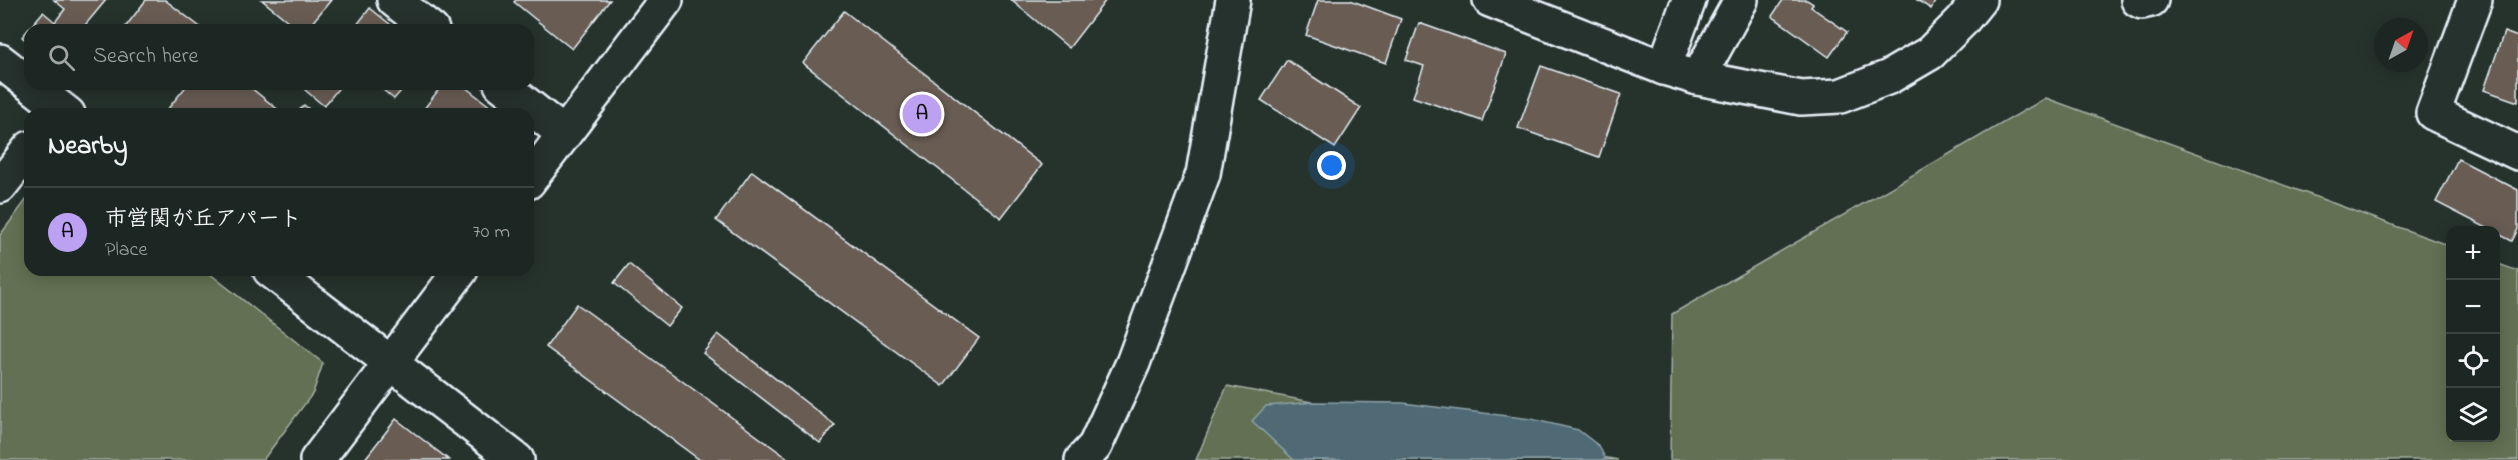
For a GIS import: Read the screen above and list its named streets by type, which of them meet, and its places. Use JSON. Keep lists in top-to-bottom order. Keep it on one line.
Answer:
{"north":"top right","page":{"search":"Search here","pins":"A","heading":"Nearby","list":[{"mark":"A","name":"市営関が丘アパート","note":"Place","value":"70 m"}],"map_buttons":["+","−"]}}
